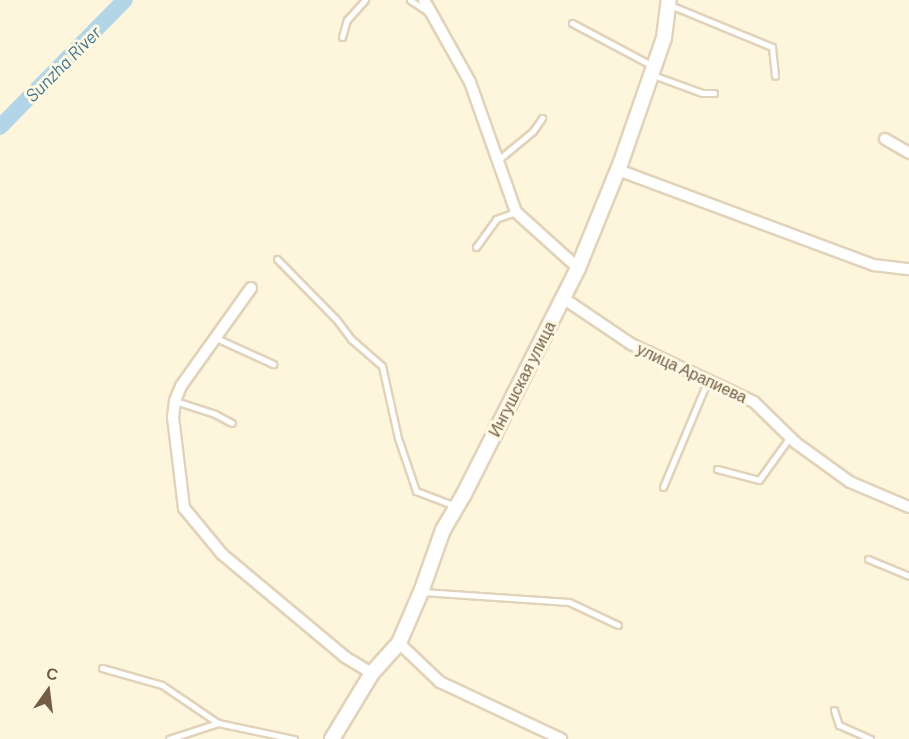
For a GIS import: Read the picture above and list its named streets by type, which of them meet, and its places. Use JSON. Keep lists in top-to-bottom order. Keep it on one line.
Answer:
{"streets":{"street":["улица Арапиева","Ингушская улица"]},"crossings":[["улица Арапиева","Ингушская улица"]],"water":["Sunzha River"],"north":"top"}
